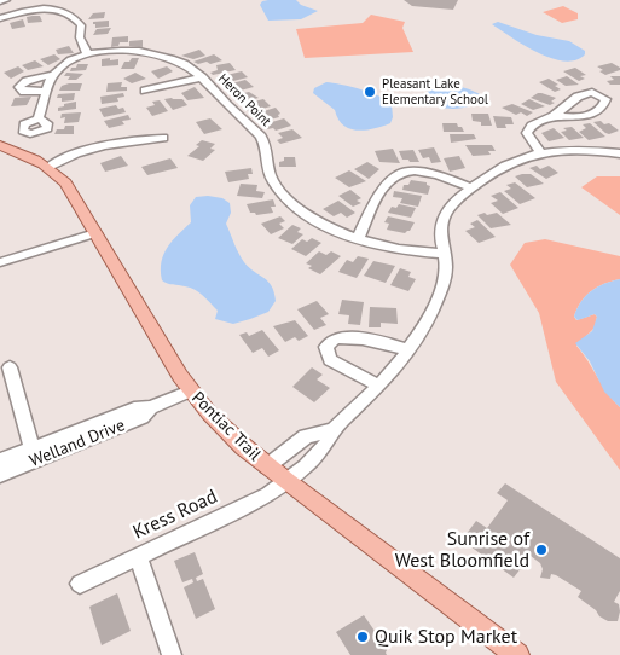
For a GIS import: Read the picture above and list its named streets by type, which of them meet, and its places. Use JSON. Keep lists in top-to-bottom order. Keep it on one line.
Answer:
{"streets":{"main road":["Pontiac Trail"],"street":["Heron Point","Welland Drive","Kress Road"]},"crossings":[["Heron Point","Kress Road"],["Pontiac Trail","Welland Drive"],["Pontiac Trail","Kress Road"]],"places":["Pleasant Lake Elementary School","Sunrise of West Bloomfield","Quik Stop Market"]}
